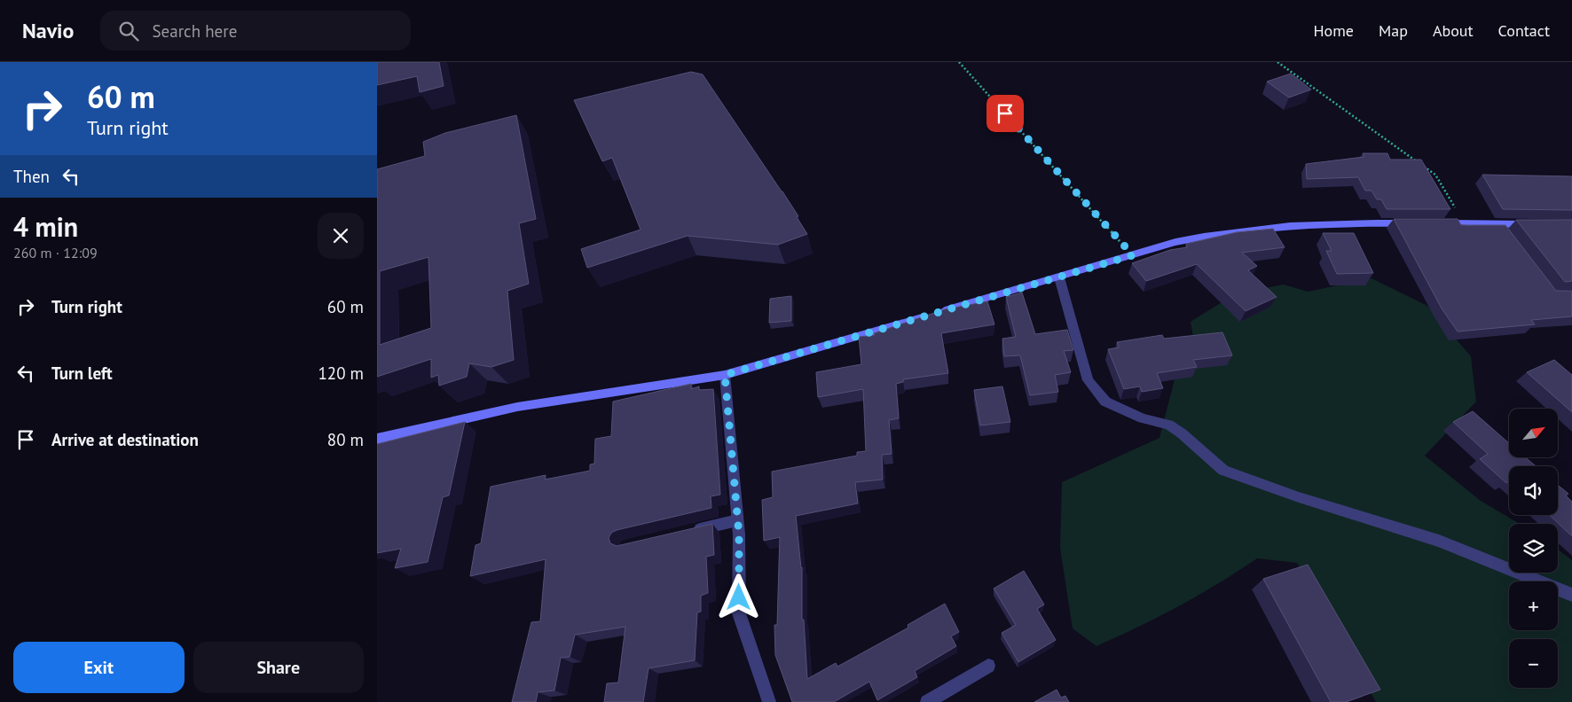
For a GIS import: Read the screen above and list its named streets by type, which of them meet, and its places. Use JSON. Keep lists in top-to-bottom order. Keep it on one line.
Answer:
{"north":"top right","page":{"header":"Navio","search":"Search here","nav":["Home","Map","About","Contact"],"turn":["60 m","Turn right"],"then":"Then","heading":["4 min","260 m · 12:09"],"list":[{"name":"Turn right","value":"60 m"},{"name":"Turn left","value":"120 m"},{"name":"Arrive at destination","value":"80 m"}],"map_buttons":["+","−"],"buttons":["Exit","Share"]}}
